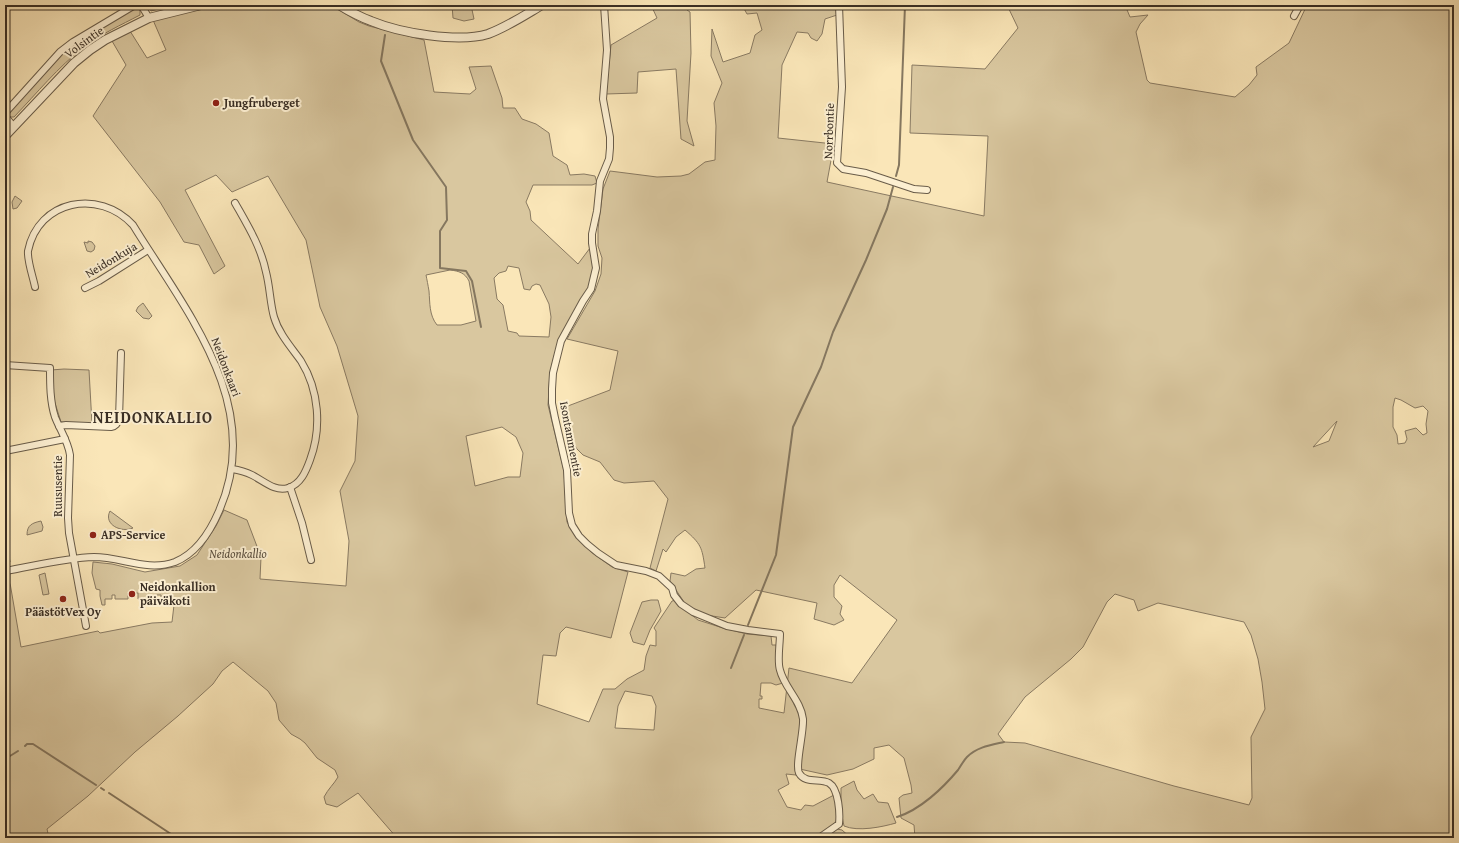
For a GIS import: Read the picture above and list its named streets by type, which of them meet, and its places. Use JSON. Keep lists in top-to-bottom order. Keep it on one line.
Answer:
{"streets":{"street":["Volsintie","Norrbontie","Neidonkuja","Neidonkaari","Isontammentie","Ruususentie"]},"crossings":[["Neidonkuja","Neidonkaari"],["Neidonkaari","Ruususentie"]],"districts":["NEIDONKALLIO"],"parks":["Neidonkallio"],"places":["Jungfruberget","APS-Service","Neidonkallion päiväkoti","PäästötVex Oy"]}
